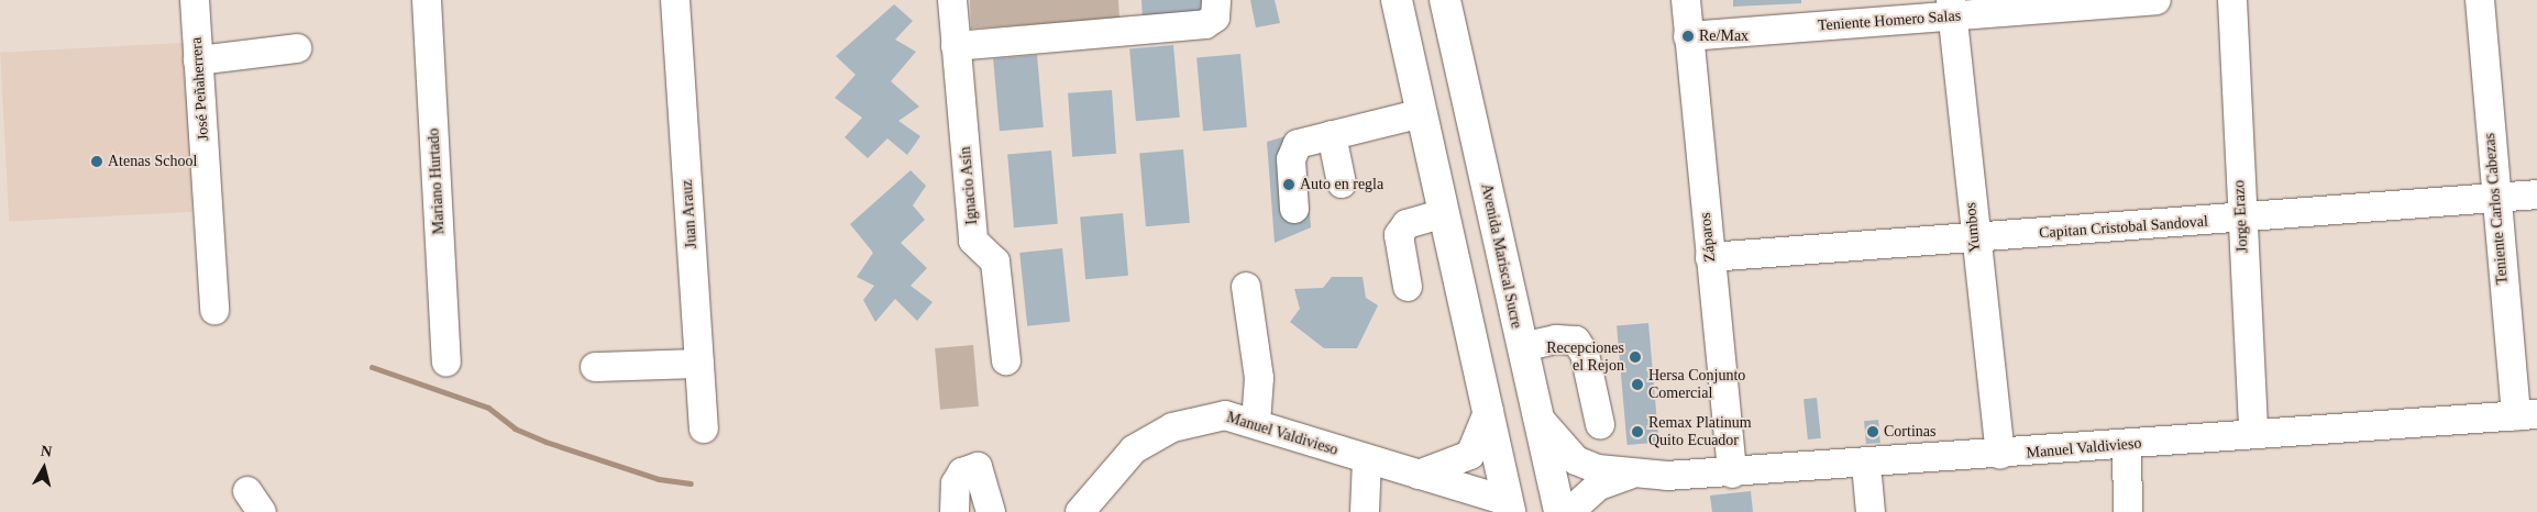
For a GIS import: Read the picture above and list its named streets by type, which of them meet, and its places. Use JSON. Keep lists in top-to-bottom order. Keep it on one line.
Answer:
{"streets":{"main road":["Avenida Mariscal Sucre"],"street":["Teniente Homero Salas","José Peñaherrera","Mariano Hurtado","Ignacio Asín","Teniente Carlos Cabezas","Juan Arauz","Jorge Erazo","Yumbos","Capitan Cristobal Sandoval","Záparos","Manuel Valdivieso"]},"crossings":[["Teniente Homero Salas","Yumbos"],["Teniente Homero Salas","Záparos"],["Teniente Carlos Cabezas","Capitan Cristobal Sandoval"],["Teniente Carlos Cabezas","Manuel Valdivieso"],["Jorge Erazo","Capitan Cristobal Sandoval"],["Jorge Erazo","Manuel Valdivieso"],["Yumbos","Capitan Cristobal Sandoval"],["Yumbos","Manuel Valdivieso"],["Capitan Cristobal Sandoval","Záparos"],["Záparos","Manuel Valdivieso"],["Avenida Mariscal Sucre","Manuel Valdivieso"]],"places":["Re/Max","Atenas School","Auto en regla","Recepciones el Rejon","Hersa Conjunto Comercial","Remax Platinum Quito Ecuador","Cortinas"],"north":"top"}
